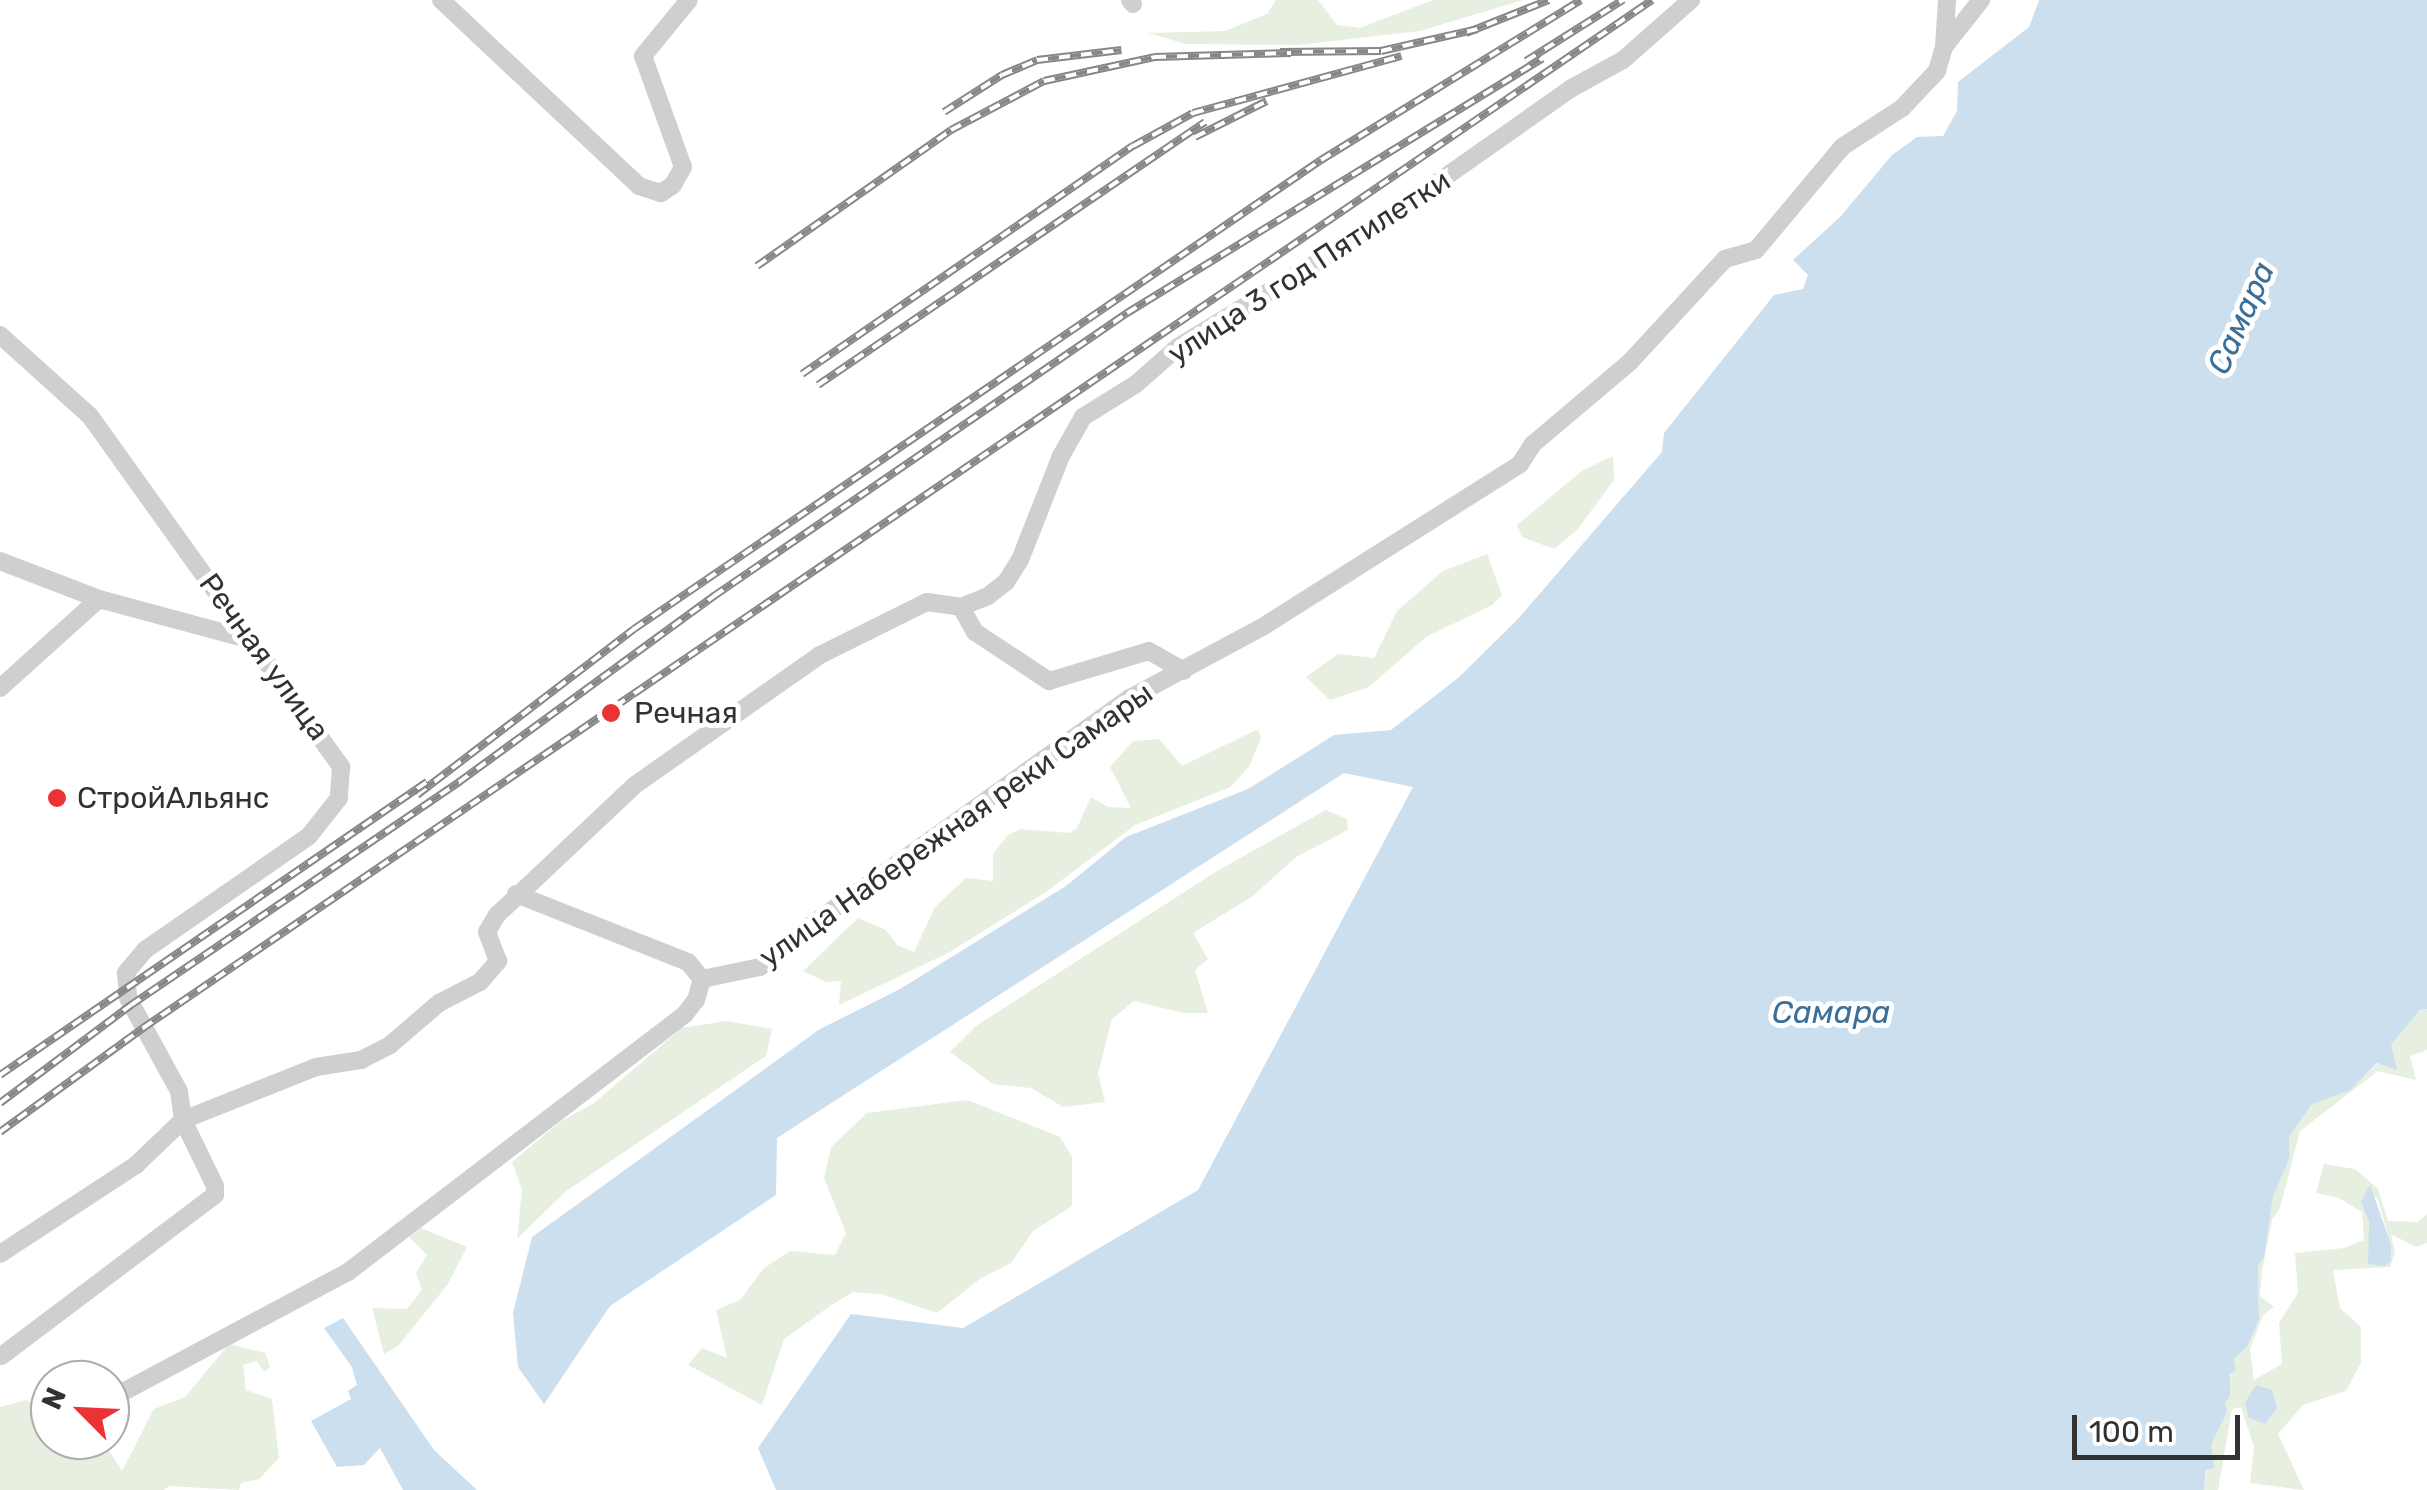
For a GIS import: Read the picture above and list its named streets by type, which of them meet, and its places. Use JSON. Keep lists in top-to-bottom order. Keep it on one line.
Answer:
{"streets":{"street":["улица 3 год Пятилетки","Речная улица","улица Набережная реки Самары"]},"crossings":[["улица 3 год Пятилетки","Речная улица"]],"water":["Самара"],"places":["Речная","СтройАльянс"],"scale_bar":"100 m","north":"top left"}
